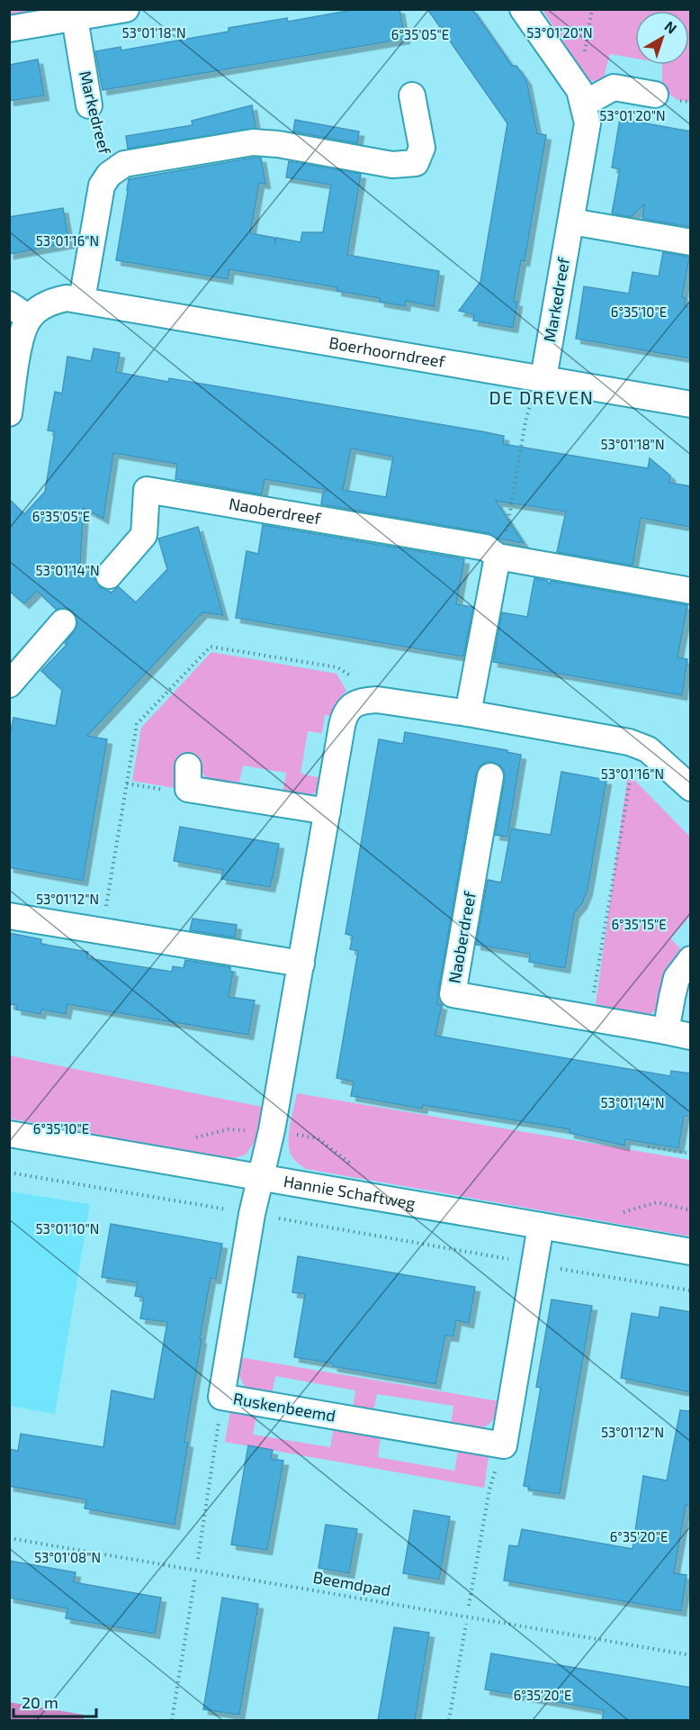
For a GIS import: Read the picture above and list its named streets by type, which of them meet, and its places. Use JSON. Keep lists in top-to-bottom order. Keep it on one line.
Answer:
{"streets":{"street":["Markedreef","Boerhoorndreef","Naoberdreef","Hannie Schaftweg","Ruskenbeemd"],"path":["Beemdpad"]},"crossings":[["Markedreef","Boerhoorndreef"],["Hannie Schaftweg","Ruskenbeemd"]],"districts":["DE DREVEN"],"scale_bar":"20 m","north":"top right","coordinates":["53°01'20\"N","53°01'18\"N","6°35'05\"E","53°01'16\"N","6°35'10\"E","53°01'14\"N","53°01'12\"N","6°35'15\"E","53°01'10\"N","6°35'20\"E","53°01'08\"N"]}
